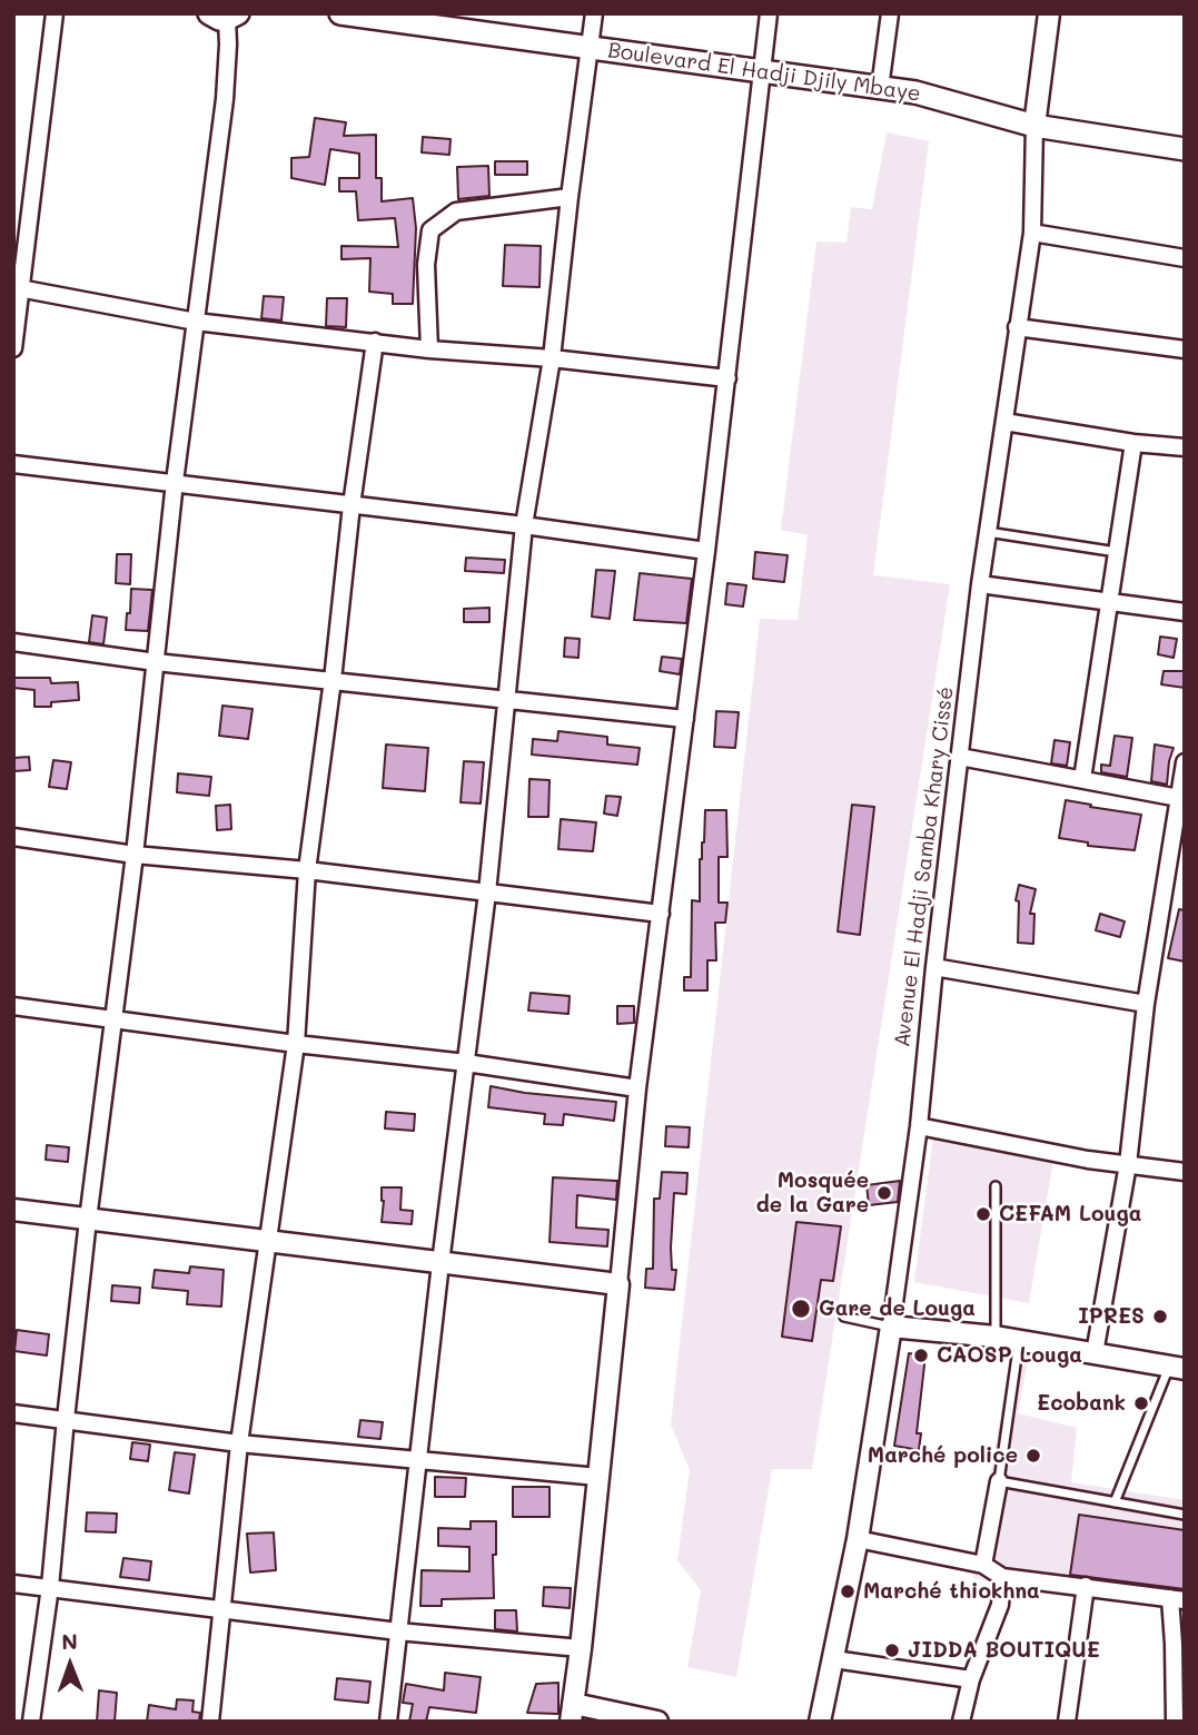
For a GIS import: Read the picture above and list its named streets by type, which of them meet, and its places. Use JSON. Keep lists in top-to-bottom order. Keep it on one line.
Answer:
{"streets":{"main road":["Boulevard El Hadji Djily Mbaye"],"street":["Avenue El Hadji Samba Khary Cissé"]},"crossings":[["Boulevard El Hadji Djily Mbaye","Avenue El Hadji Samba Khary Cissé"]],"places":["Mosquée de la Gare","CEFAM Louga","Gare de Louga","IPRES","CAOSP Louga","Ecobank","Marché police","Marché thiokhna","JIDDA BOUTIQUE"],"north":"top"}
